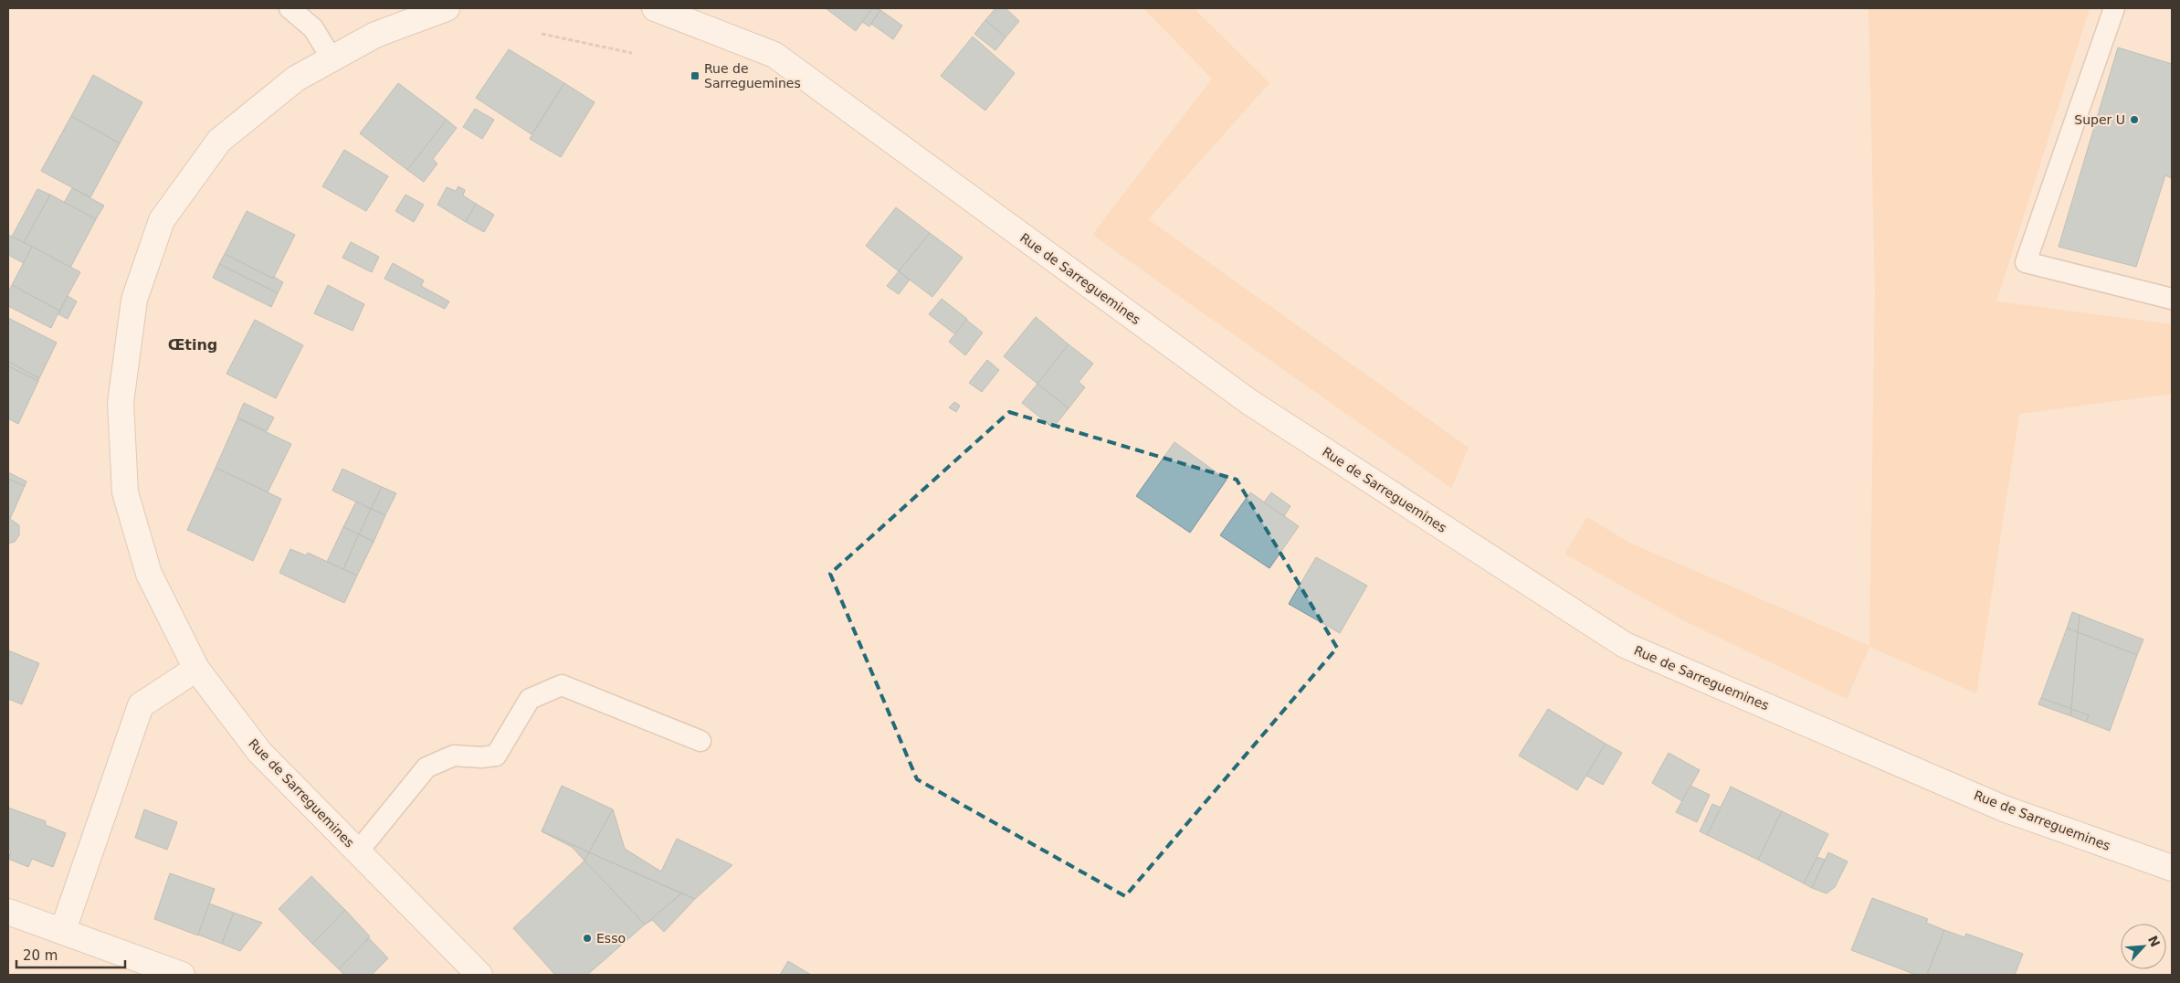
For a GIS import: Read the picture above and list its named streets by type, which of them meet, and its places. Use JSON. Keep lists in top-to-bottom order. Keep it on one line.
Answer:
{"streets":{"main road":["Rue de Sarreguemines"]},"districts":["Œting"],"places":{"transit":["Rue de Sarreguemines"],"other":["Super U","Esso"]},"scale_bar":"20 m","north":"top right"}
